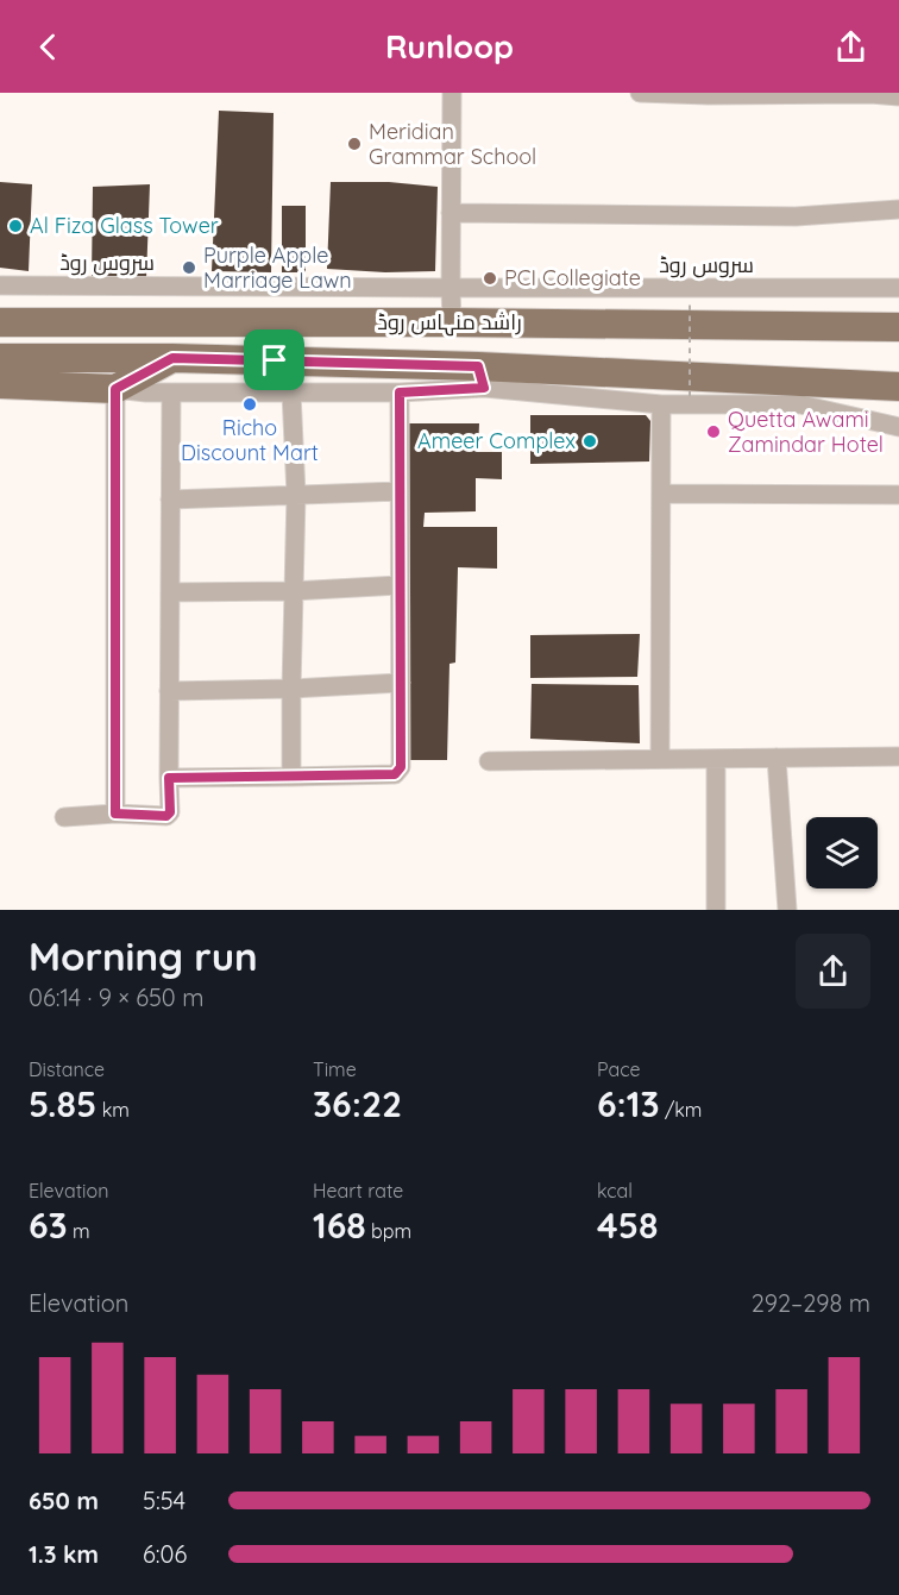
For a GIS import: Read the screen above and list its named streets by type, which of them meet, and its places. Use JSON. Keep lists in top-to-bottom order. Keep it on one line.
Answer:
{"streets":{"main road":["راشد منہاس روڈ"],"street":["سروس روڈ"]},"places":["Meridian Grammar School","Al Fiza Glass Tower","Purple Apple Marriage Lawn","PCI Collegiate","Richo Discount Mart","Quetta Awami Zamindar Hotel","Ameer Complex"],"page":{"header":"Runloop","heading":["Morning run","06:14 · 9 × 650 m"],"stats":[["Distance","5.85 km"],["Time","36:22"],["Pace","6:13 /km"],["Elevation","63 m"],["Heart rate","168 bpm"],["kcal","458"]],"chart":["Elevation","292–298 m"],"list":[{"name":"650 m","note":"5:54"},{"name":"1.3 km","note":"6:06"}]}}
